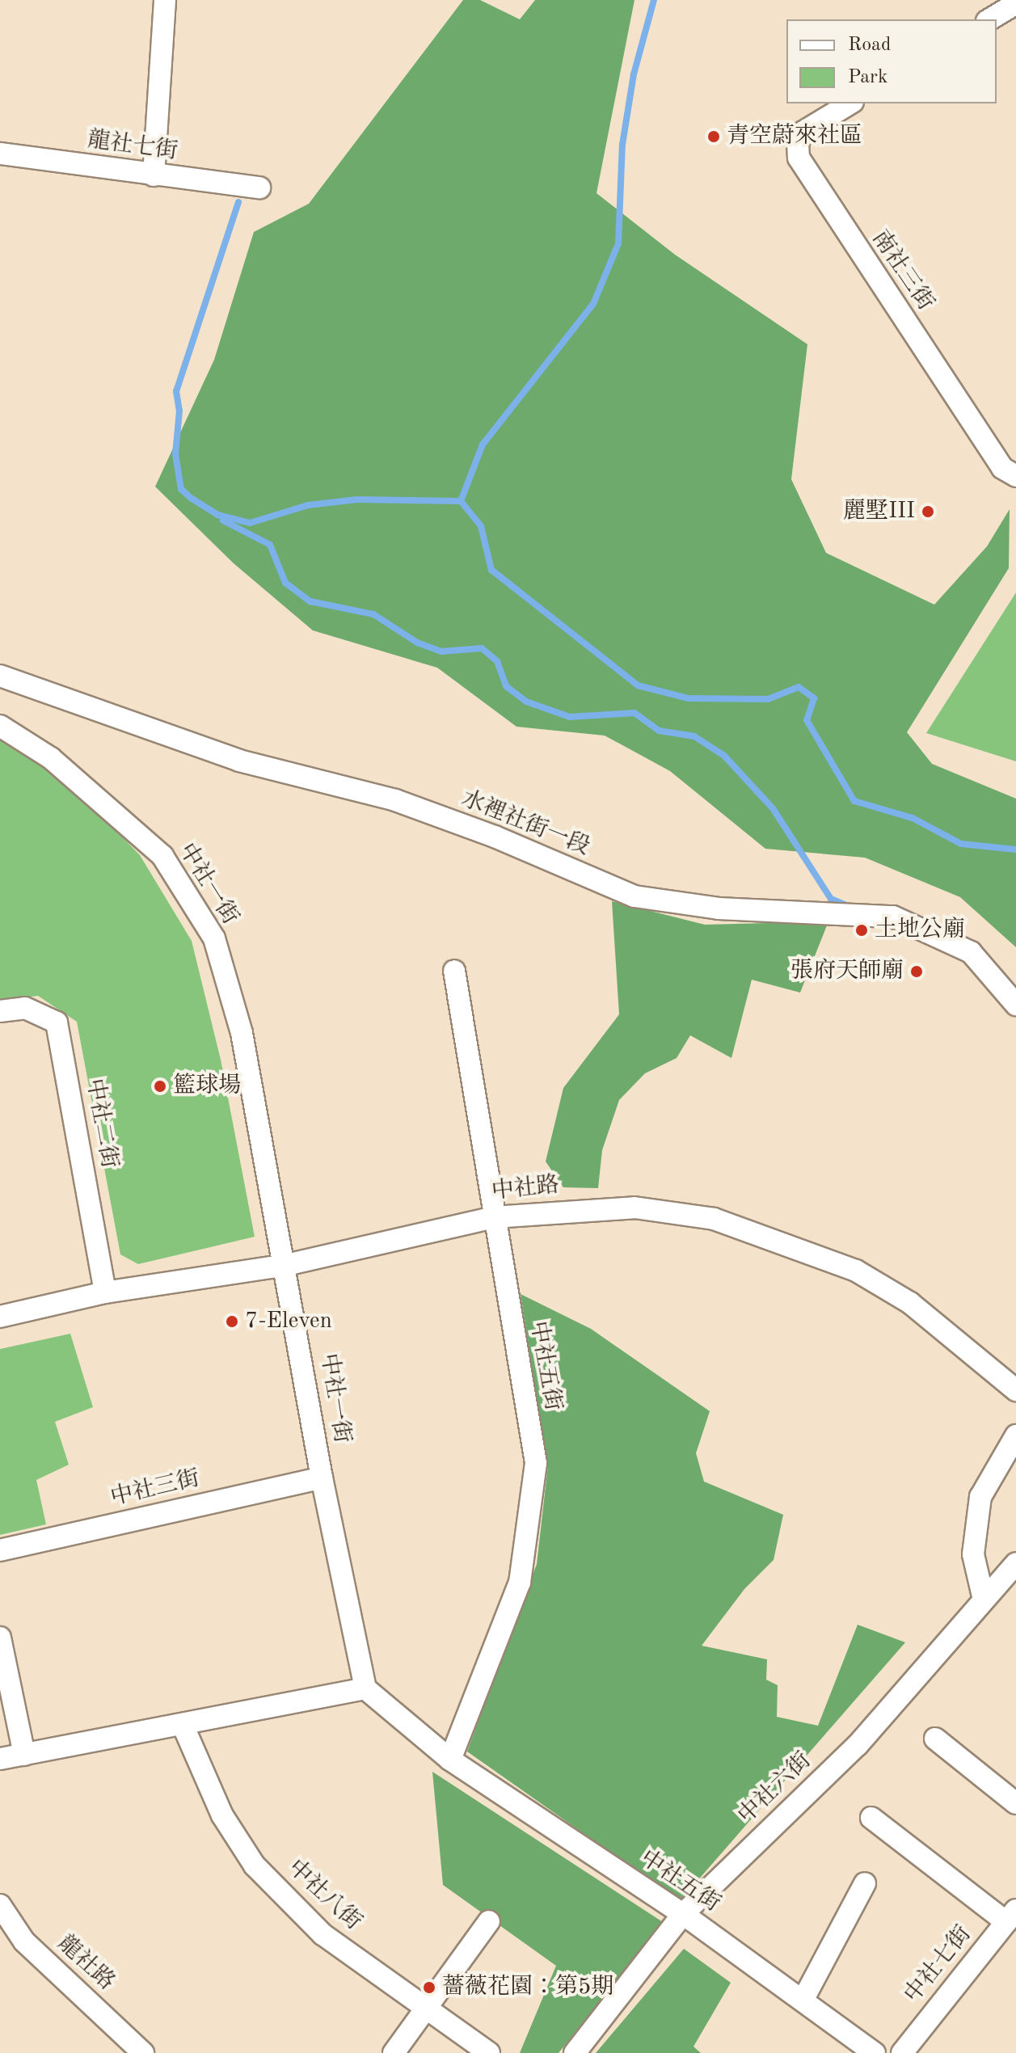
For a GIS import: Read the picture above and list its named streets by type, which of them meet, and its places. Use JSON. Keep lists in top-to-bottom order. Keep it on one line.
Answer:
{"streets":{"street":["龍社七街","南社三街","水裡社街一段","中社一街","中社二街","中社路","中社五街","中社三街","中社六街","中社八街","龍社路","中社七街"]},"crossings":[["中社一街","中社路"],["中社一街","中社五街"],["中社一街","中社三街"],["中社二街","中社路"],["中社路","中社五街"],["中社五街","中社六街"]],"places":["青空蔚來社區","麗墅III","土地公廟","張府天師廟","籃球場","7-Eleven","薔薇花園：第5期"],"legend":["Road","Park"]}
